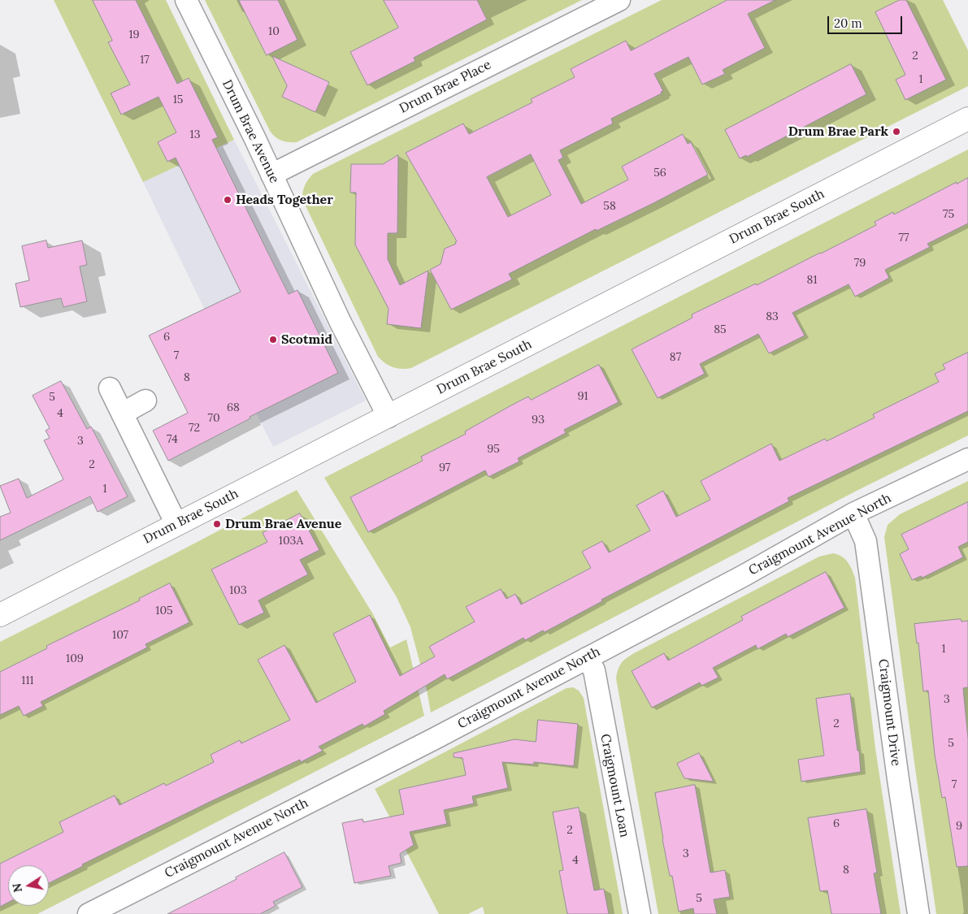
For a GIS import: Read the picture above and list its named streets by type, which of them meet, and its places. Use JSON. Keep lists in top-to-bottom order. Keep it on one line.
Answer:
{"streets":{"main road":["Drum Brae South"],"street":["Drum Brae Place","Drum Brae Avenue","Craigmount Avenue North","Craigmount Drive","Craigmount Loan"]},"crossings":[["Drum Brae Place","Drum Brae Avenue"],["Drum Brae Avenue","Drum Brae South"],["Craigmount Avenue North","Craigmount Drive"],["Craigmount Avenue North","Craigmount Loan"]],"places":["Drum Brae Park","Heads Together","Scotmid","Drum Brae Avenue"],"house_numbers":["10","19","2","17","1","15","13","56","58","75","77","79","81","83","85","6","7","87","8","91","5","68","4","70","93","72","74","3","95","2","97","1","103A","103","105","107","1","109","111","3","2","5","7","6","9","2","3","4","8","5"],"scale_bar":"20 m","north":"left"}
